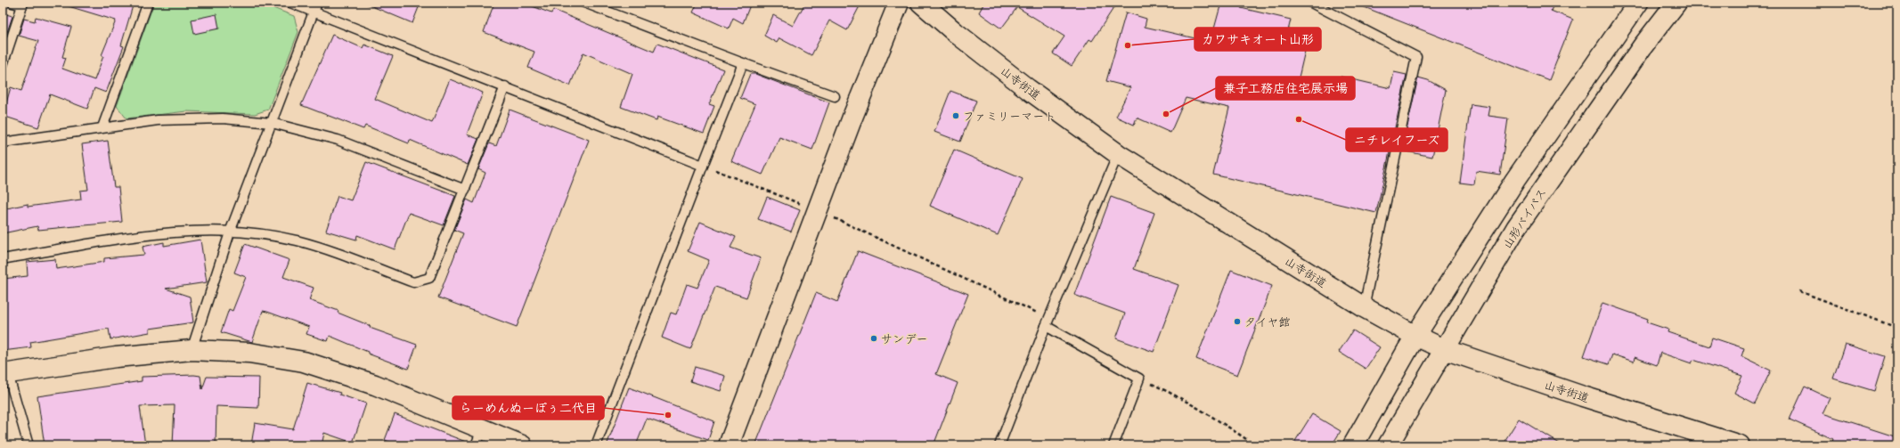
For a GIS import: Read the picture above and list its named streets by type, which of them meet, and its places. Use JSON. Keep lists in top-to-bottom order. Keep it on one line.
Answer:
{"streets":{"main road":["山寺街道","山形バイパス"]},"crossings":[["山寺街道","山形バイパス"]],"places":["カワサキオート山形","兼子工務店住宅展示場","ファミリーマート","ニチレイフーズ","タイヤ館","サンデー","らーめんぬーぼぅ二代目"]}
